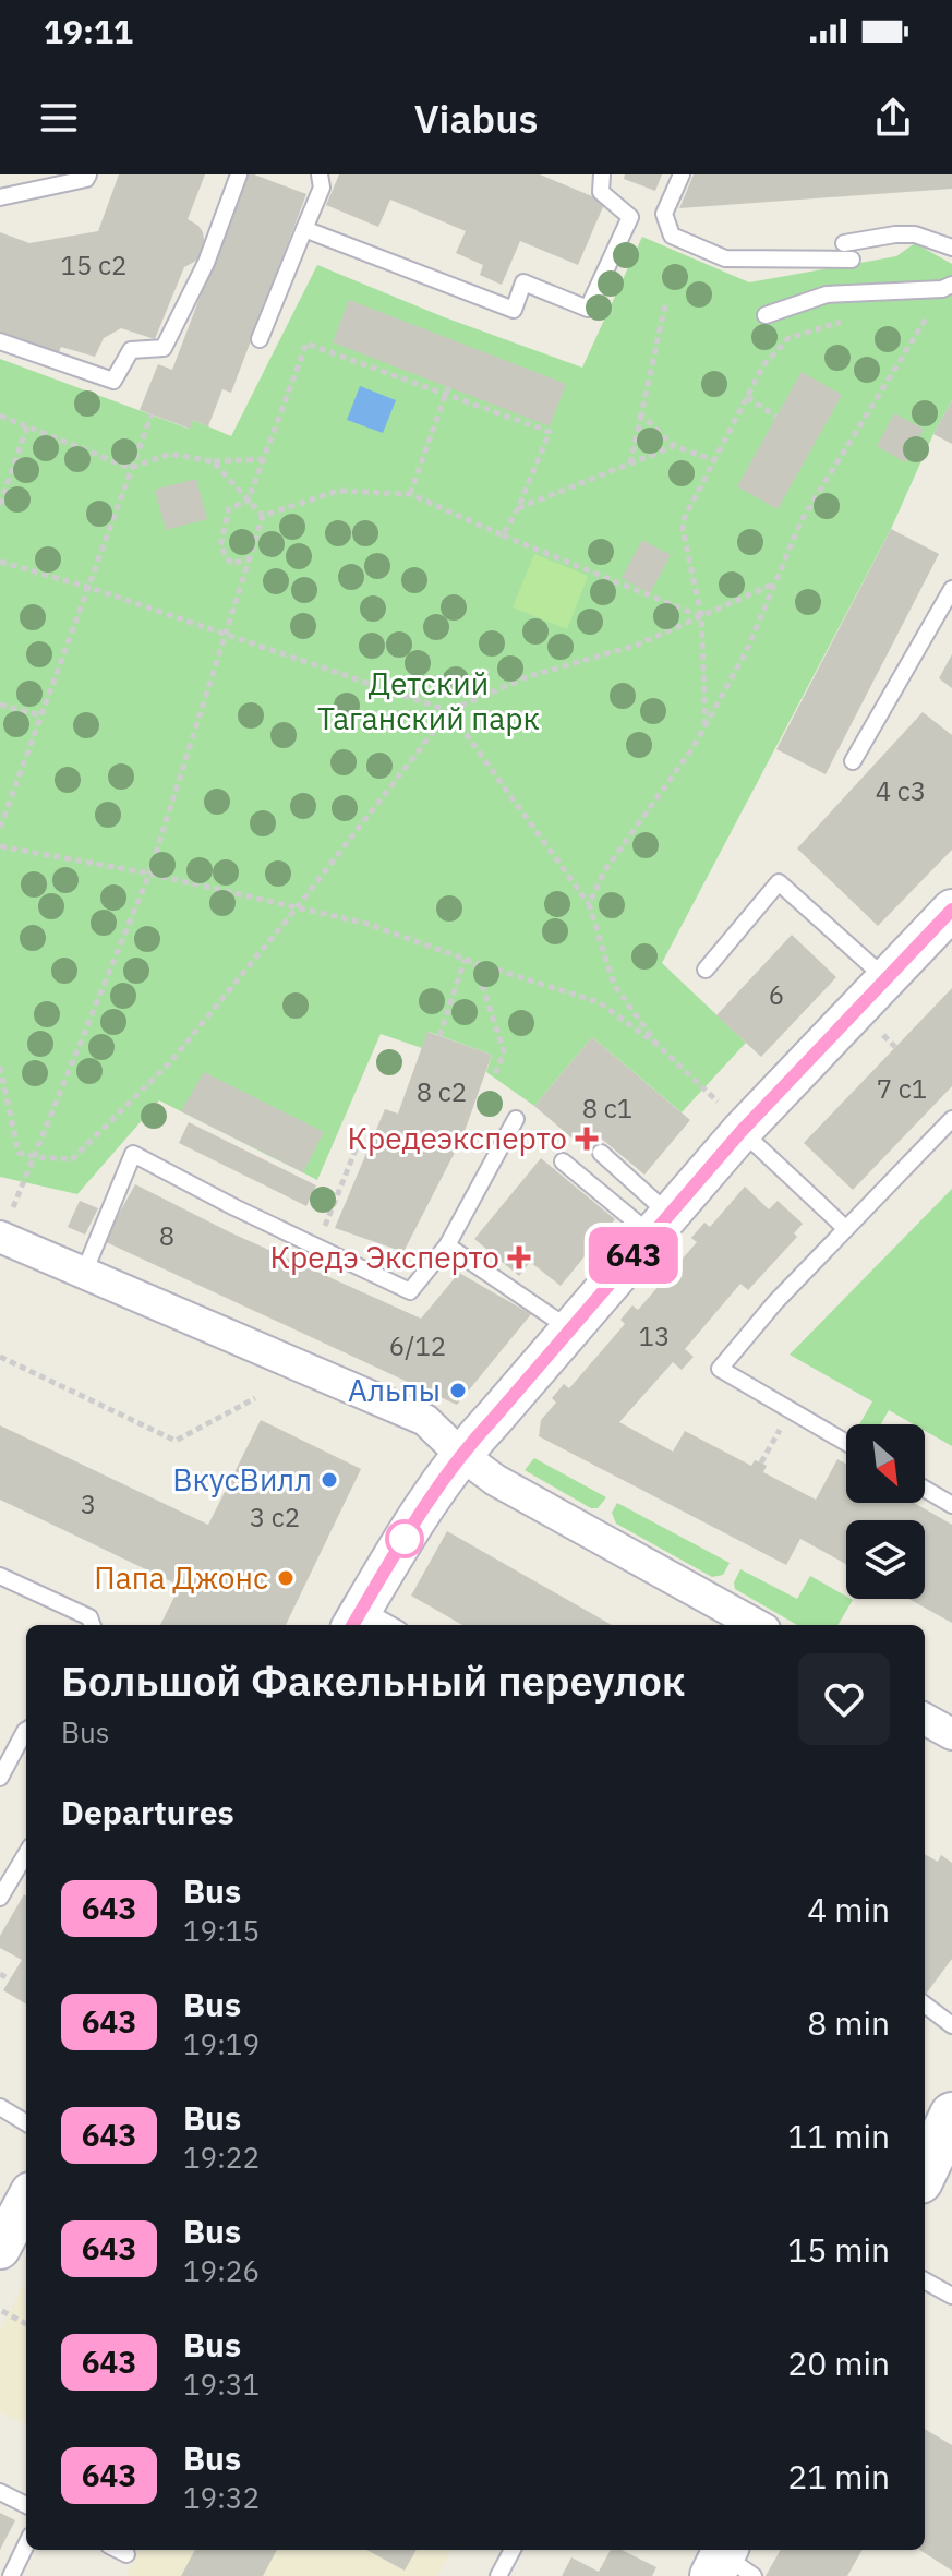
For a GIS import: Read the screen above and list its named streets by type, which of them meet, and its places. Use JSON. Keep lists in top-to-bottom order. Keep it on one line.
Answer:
{"parks":["Детский Таганский парк"],"places":{"health":["Кредеэксперто","Кредэ Эксперто"],"other":["Альпы","ВкусВилл","Папа Джонс"]},"lines":["bus line 643"],"house_numbers":["15 с2","4 с3","6","7 с1","8 с2","8 с1","8","13","6/12","3","3 с2"],"north":"bottom right","page":{"status":"19:11","header":"Viabus","on_map":"643","heading":[["Большой Факельный переулок","Bus"],"Departures"],"list":[{"mark":"643","name":"Bus","note":"19:15","value":"4 min"},{"mark":"643","name":"Bus","note":"19:19","value":"8 min"},{"mark":"643","name":"Bus","note":"19:22","value":"11 min"},{"mark":"643","name":"Bus","note":"19:26","value":"15 min"},{"mark":"643","name":"Bus","note":"19:31","value":"20 min"},{"mark":"643","name":"Bus","note":"19:32","value":"21 min"}]}}
